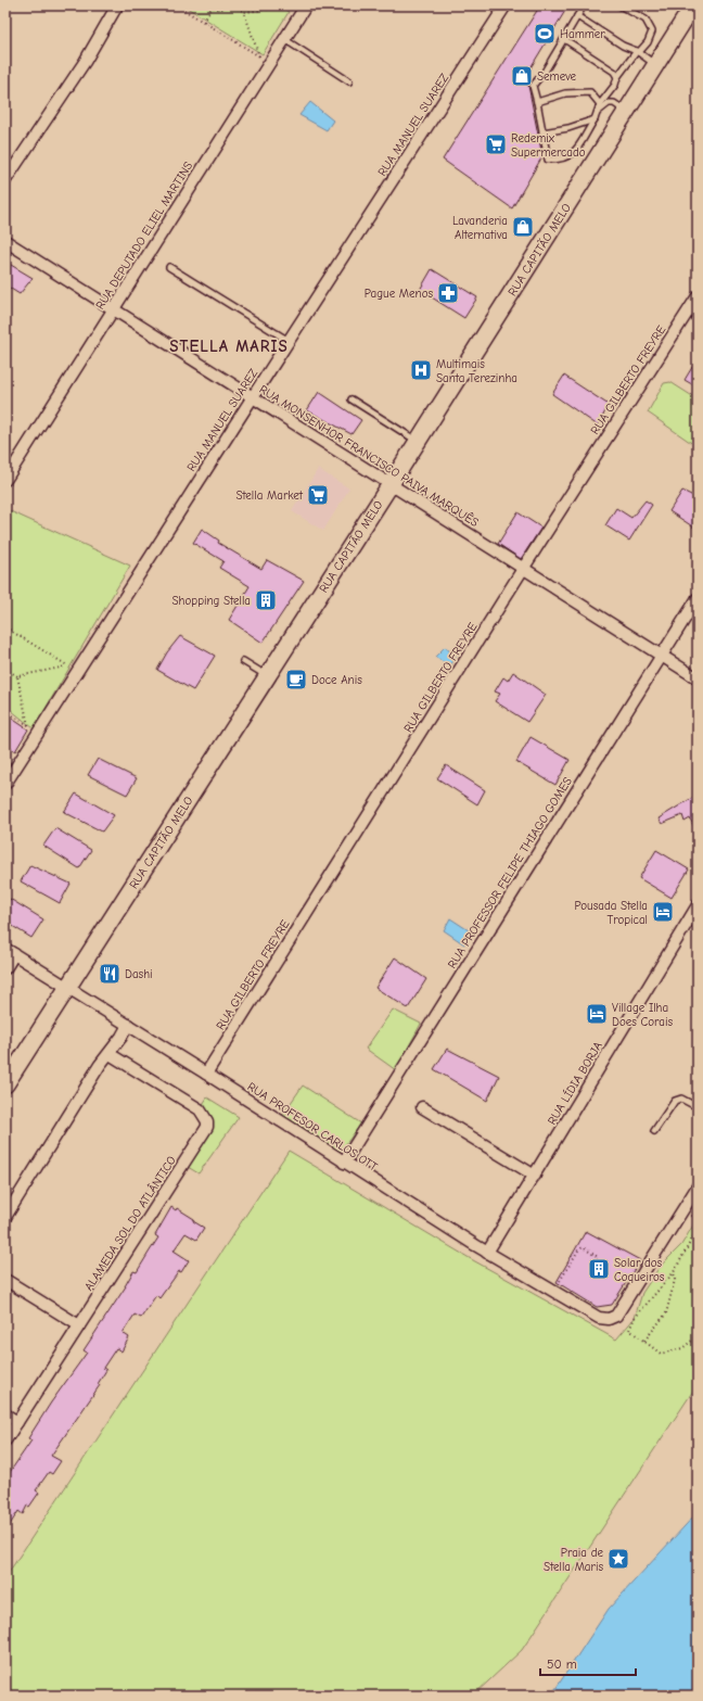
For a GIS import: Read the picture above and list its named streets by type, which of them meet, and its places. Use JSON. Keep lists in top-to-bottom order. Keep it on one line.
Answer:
{"streets":{"main road":["RUA CAPITÃO MELO"],"street":["RUA MANUEL SUAREZ","RUA DEPUTADO ELIEL MARTINS","RUA GILBERTO FREYRE","RUA MONSENHOR FRANCISCO PAIVA MARQUÊS","RUA PROFESSOR FELIPE THIAGO GOMES","RUA LÍDIA BORJA","RUA PROFESOR CARLOS OTT","ALAMEDA SOL DO ATLÂNTICO"]},"crossings":[["RUA MANUEL SUAREZ","RUA MONSENHOR FRANCISCO PAIVA MARQUÊS"],["RUA DEPUTADO ELIEL MARTINS","RUA MONSENHOR FRANCISCO PAIVA MARQUÊS"],["RUA CAPITÃO MELO","RUA MONSENHOR FRANCISCO PAIVA MARQUÊS"],["RUA CAPITÃO MELO","RUA PROFESOR CARLOS OTT"],["RUA GILBERTO FREYRE","RUA MONSENHOR FRANCISCO PAIVA MARQUÊS"],["RUA GILBERTO FREYRE","RUA PROFESOR CARLOS OTT"],["RUA MONSENHOR FRANCISCO PAIVA MARQUÊS","RUA PROFESSOR FELIPE THIAGO GOMES"],["RUA PROFESSOR FELIPE THIAGO GOMES","RUA PROFESOR CARLOS OTT"],["RUA LÍDIA BORJA","RUA PROFESOR CARLOS OTT"]],"districts":["STELLA MARIS"],"places":{"sports":["Hammer"],"shop":["Semeve","Lavanderia Alternativa"],"supermarket":["Redemix Supermercado","Stella Market"],"pharmacy":["Pague Menos"],"hospital":["Multimais Santa Terezinha"],"building":["Shopping Stella","Solar dos Coqueiros"],"cafe":["Doce Anis"],"hotel":["Pousada Stella Tropical","Village Ilha Does Corais"],"restaurant":["Dashi"],"place":["Praia de Stella Maris"]},"scale_bar":"50 m"}
